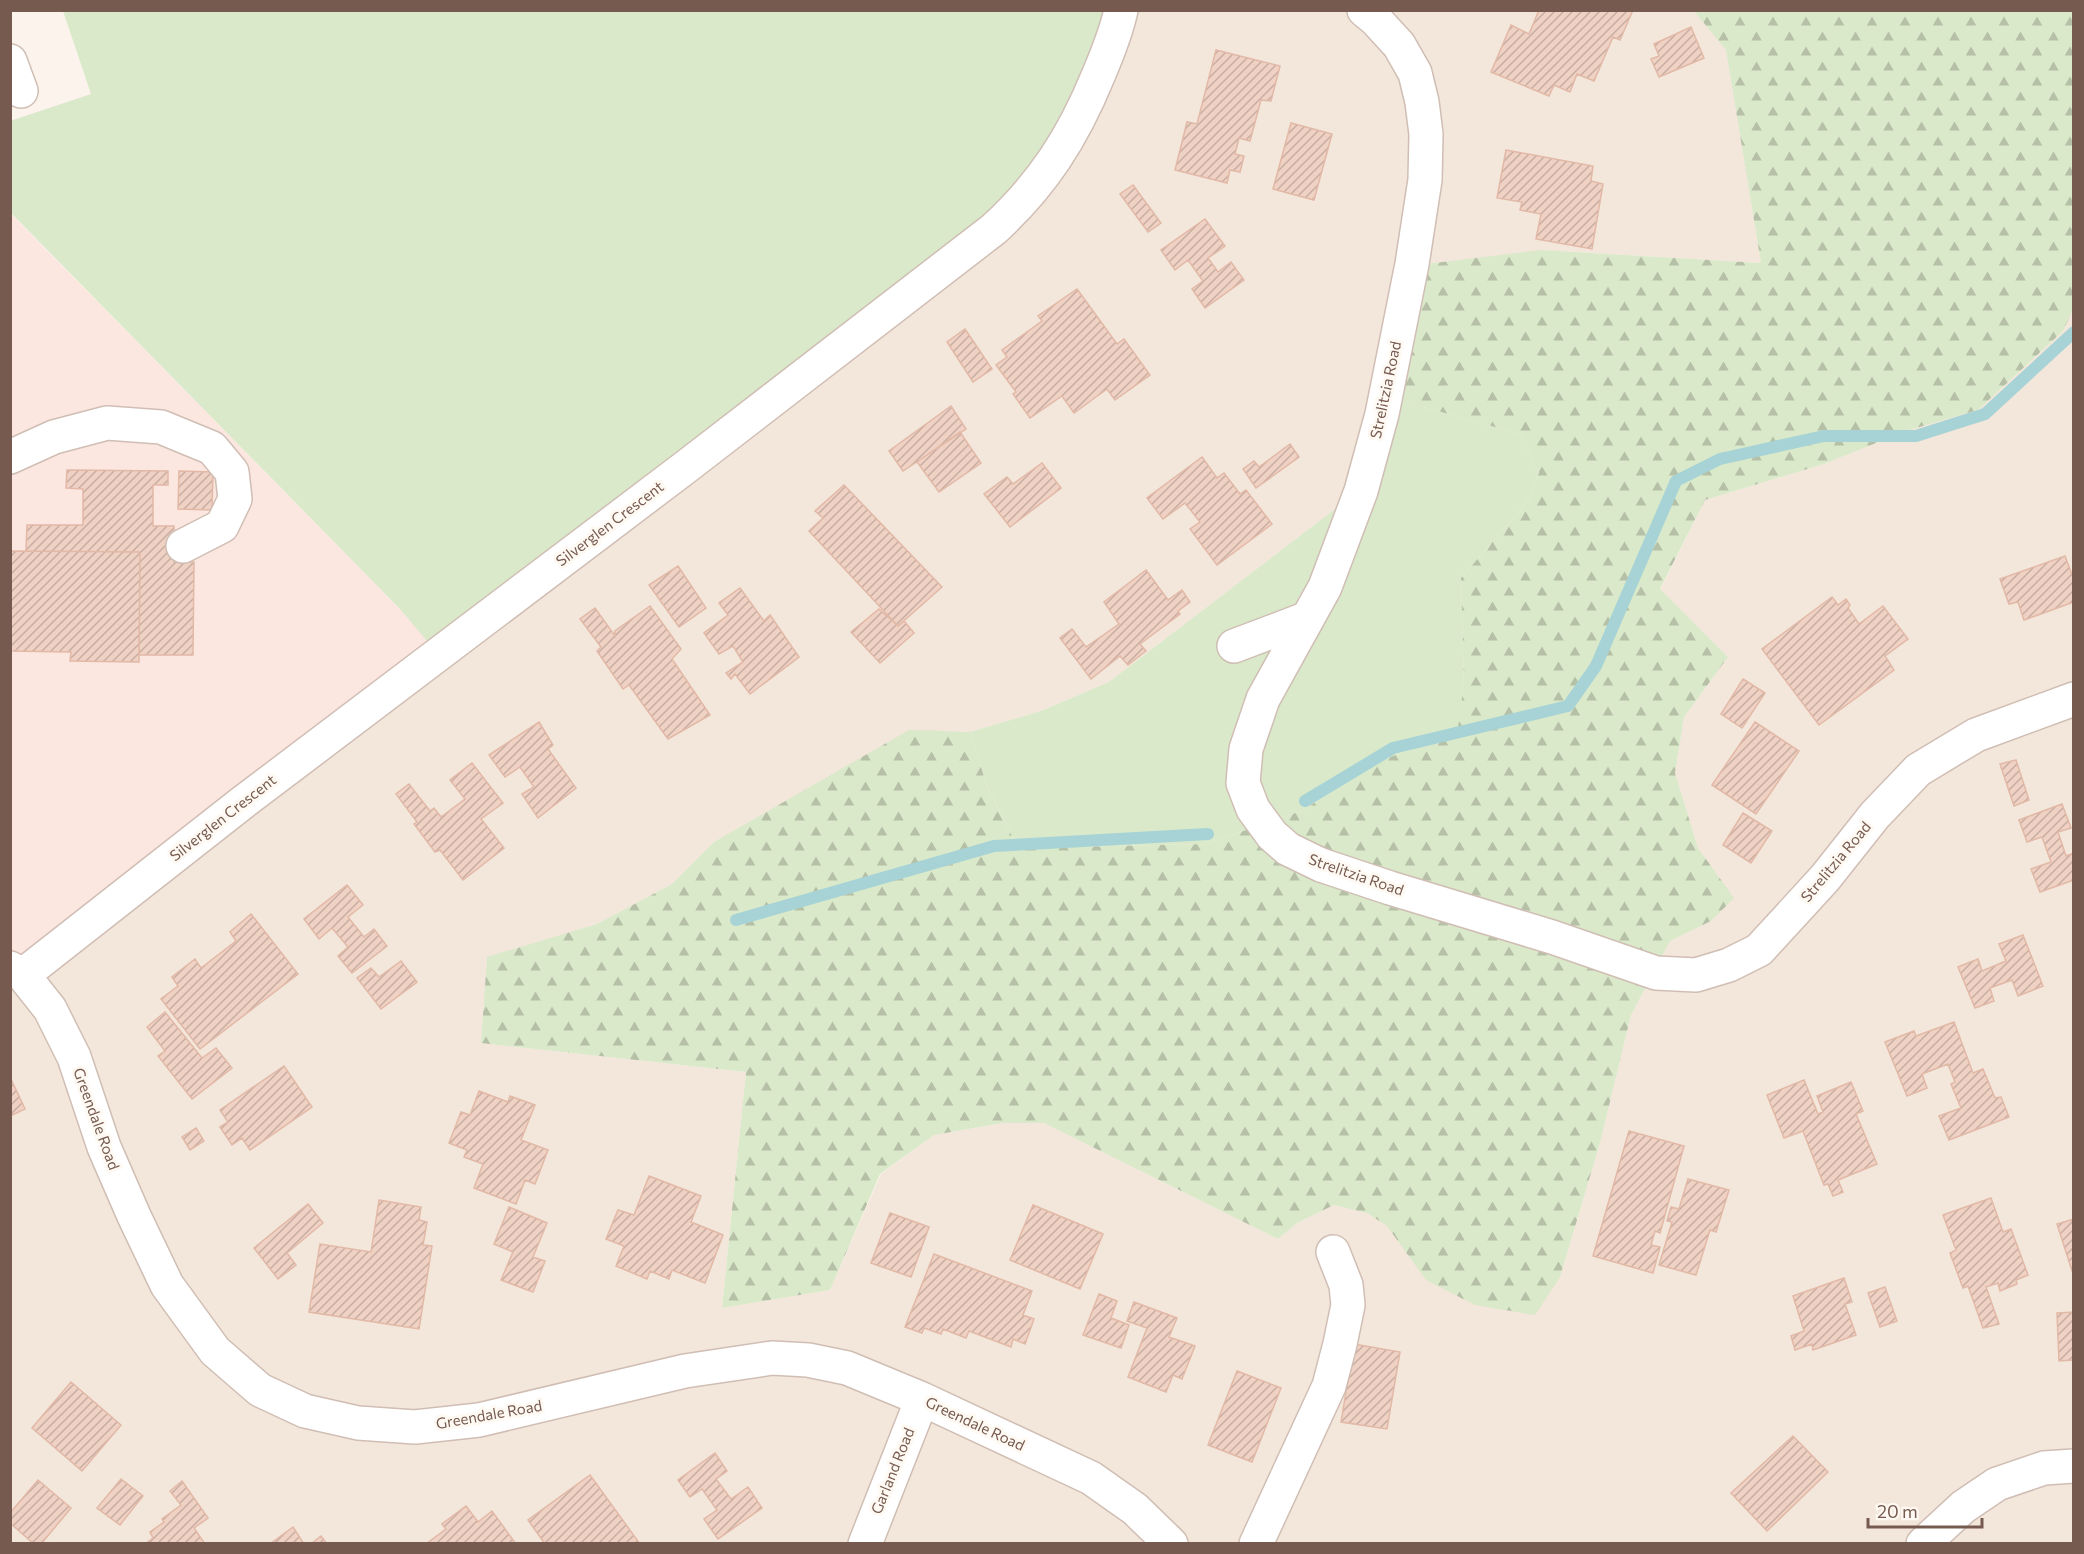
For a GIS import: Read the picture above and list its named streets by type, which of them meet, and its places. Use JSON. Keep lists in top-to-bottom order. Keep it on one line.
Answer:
{"streets":{"street":["Strelitzia Road","Silverglen Crescent","Greendale Road","Garland Road"]},"crossings":[["Silverglen Crescent","Greendale Road"],["Greendale Road","Garland Road"]],"scale_bar":"20 m"}
